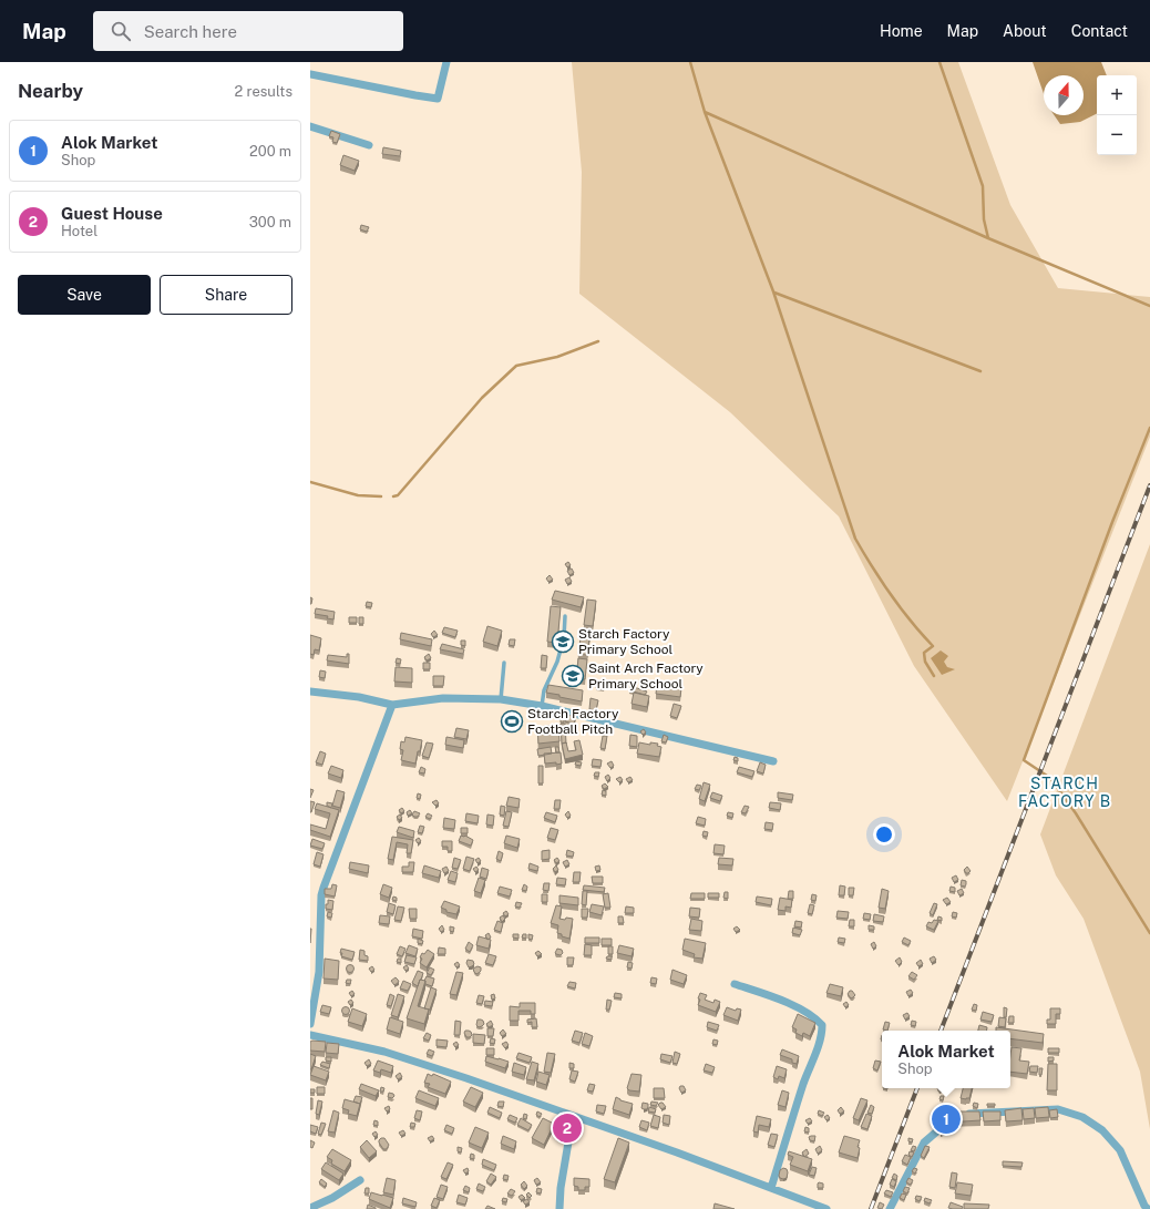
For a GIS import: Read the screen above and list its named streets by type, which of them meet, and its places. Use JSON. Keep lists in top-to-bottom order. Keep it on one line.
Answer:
{"districts":["STARCH FACTORY B"],"places":{"school or university":["Starch Factory Primary School","Saint Arch Factory Primary School"],"sports":["Starch Factory Football Pitch"]},"north":"top","page":{"header":"Map","search":"Search here","nav":["Home","Map","About","Contact"],"heading":["Nearby","2 results"],"map_buttons":["+","−"],"list":[{"mark":"1","name":"Alok Market","note":"Shop","value":"200 m"},{"mark":"2","name":"Guest House","note":"Hotel","value":"300 m"}],"buttons":["Save","Share"],"popup":["Alok Market","Shop"],"pins":["1","2"]}}
